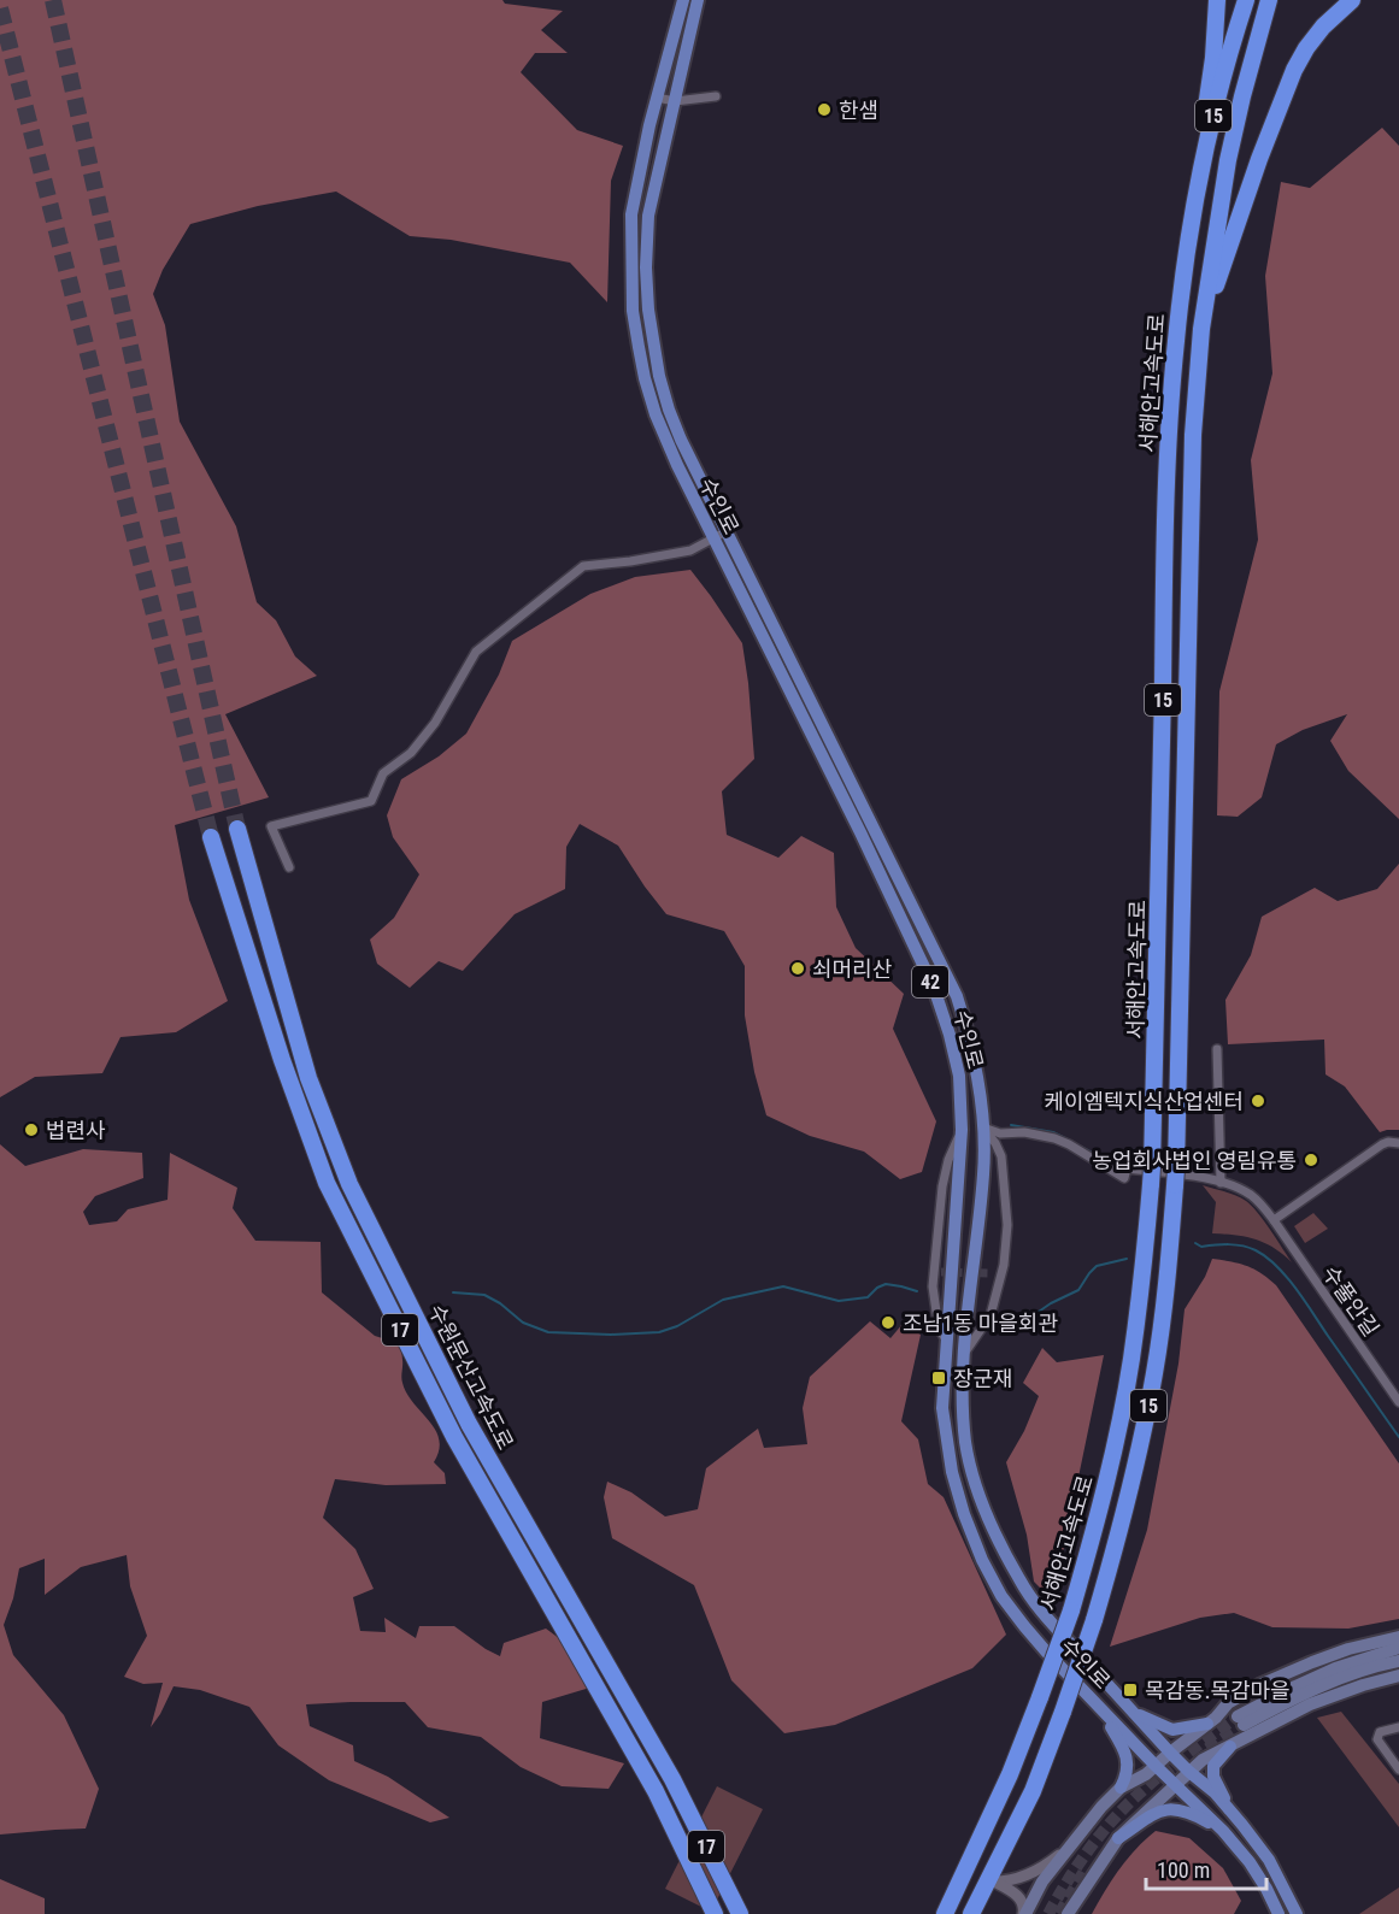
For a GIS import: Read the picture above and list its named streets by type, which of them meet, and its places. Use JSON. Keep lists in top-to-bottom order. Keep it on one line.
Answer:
{"streets":{"highway":["15","서해안고속도로","17","수원문산고속도로"],"main road":["수인로","42"],"street":["수풀안길"]},"crossings":[["수인로","수풀안길"]],"places":{"other":["한샘","쇠머리산","케이엠텍지식산업센터","법련사","농업회사법인 영림유통","조남1동 마을회관"],"transit":["장군재","목감동.목감마을"]},"scale_bar":"100 m"}
